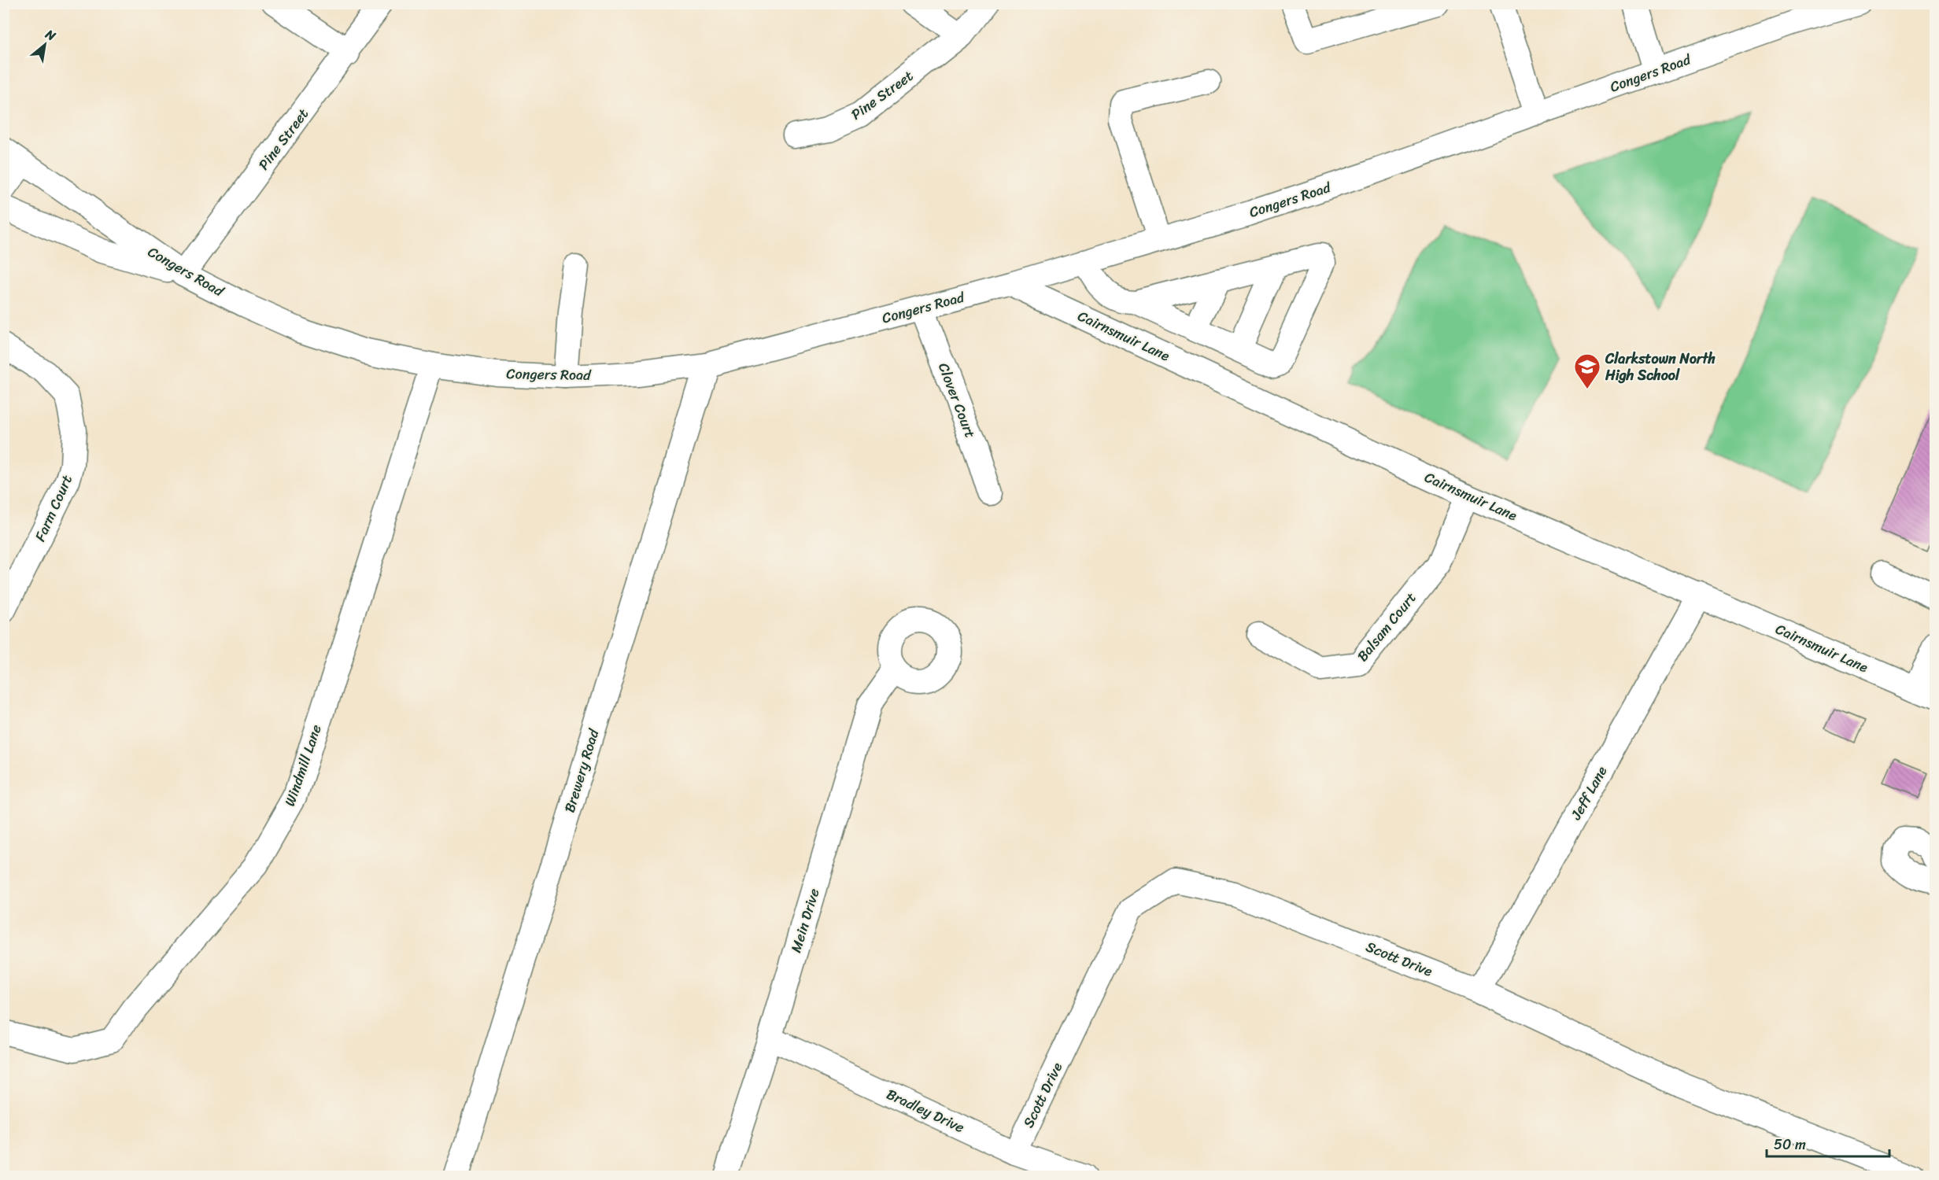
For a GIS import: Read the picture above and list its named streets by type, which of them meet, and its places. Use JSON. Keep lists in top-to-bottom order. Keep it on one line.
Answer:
{"streets":{"street":["Congers Road","Pine Street","Cairnsmuir Lane","Clover Court","Farm Court","Balsam Court","Windmill Lane","Brewery Road","Jeff Lane","Mein Drive","Scott Drive","Bradley Drive"]},"crossings":[["Congers Road","Pine Street"],["Congers Road","Cairnsmuir Lane"],["Congers Road","Clover Court"],["Congers Road","Windmill Lane"],["Congers Road","Brewery Road"],["Cairnsmuir Lane","Balsam Court"],["Cairnsmuir Lane","Jeff Lane"],["Jeff Lane","Scott Drive"],["Mein Drive","Bradley Drive"],["Scott Drive","Bradley Drive"]],"places":{"school or university":["Clarkstown North High School"]},"scale_bar":"50 m","north":"top right"}
